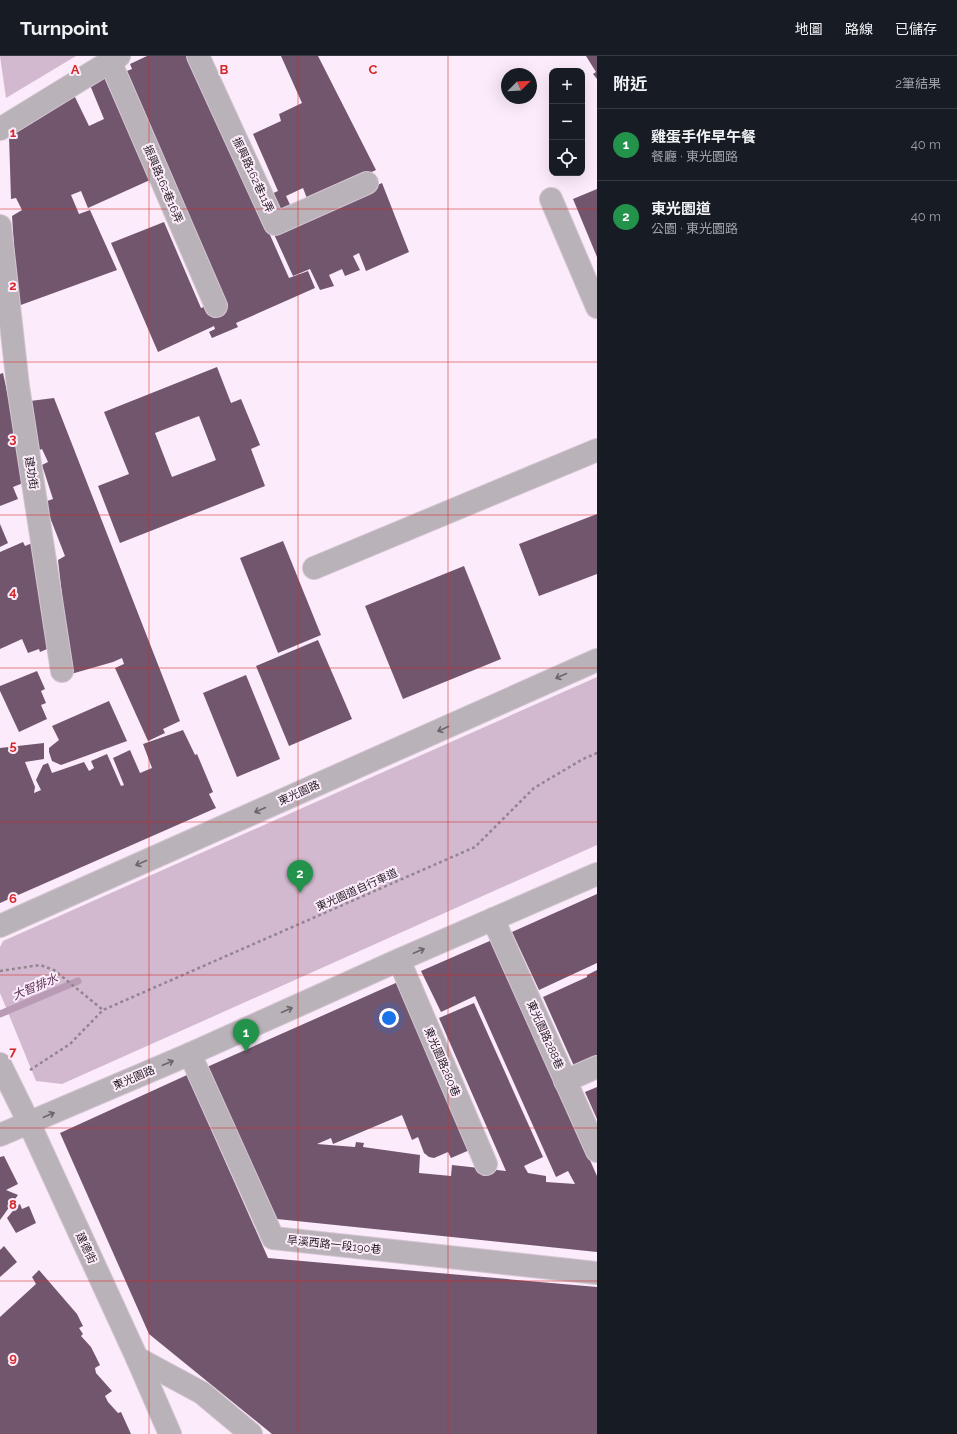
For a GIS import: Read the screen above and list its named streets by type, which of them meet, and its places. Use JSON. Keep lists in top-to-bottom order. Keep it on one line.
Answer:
{"streets":{"street":["振興路162巷11弄","振興路162巷16弄","建功街","東光園路","東光園路288巷","東光園路280巷","旱溪西路一段190巷","建德街"],"path":["東光園道自行車道"]},"crossings":[["東光園路","東光園路288巷"],["東光園路","東光園路280巷"],["東光園路","旱溪西路一段190巷"],["東光園路","建德街"],["東光園道自行車道","建德街"]],"water":["大智排水"],"north":"top right","page":{"header":"Turnpoint","nav":["地圖","路線","已儲存"],"heading":["附近","2筆結果"],"map_buttons":["+","−"],"list":[{"mark":"1","name":"雞蛋手作早午餐","note":"餐廳 · 東光園路","value":"40 m"},{"mark":"2","name":"東光園道","note":"公園 · 東光園路","value":"40 m"}],"pins":["2","1"]},"grid":{"columns":["A","B","C"],"rows":["1","2","3","4","5","6","7","8","9"]}}
